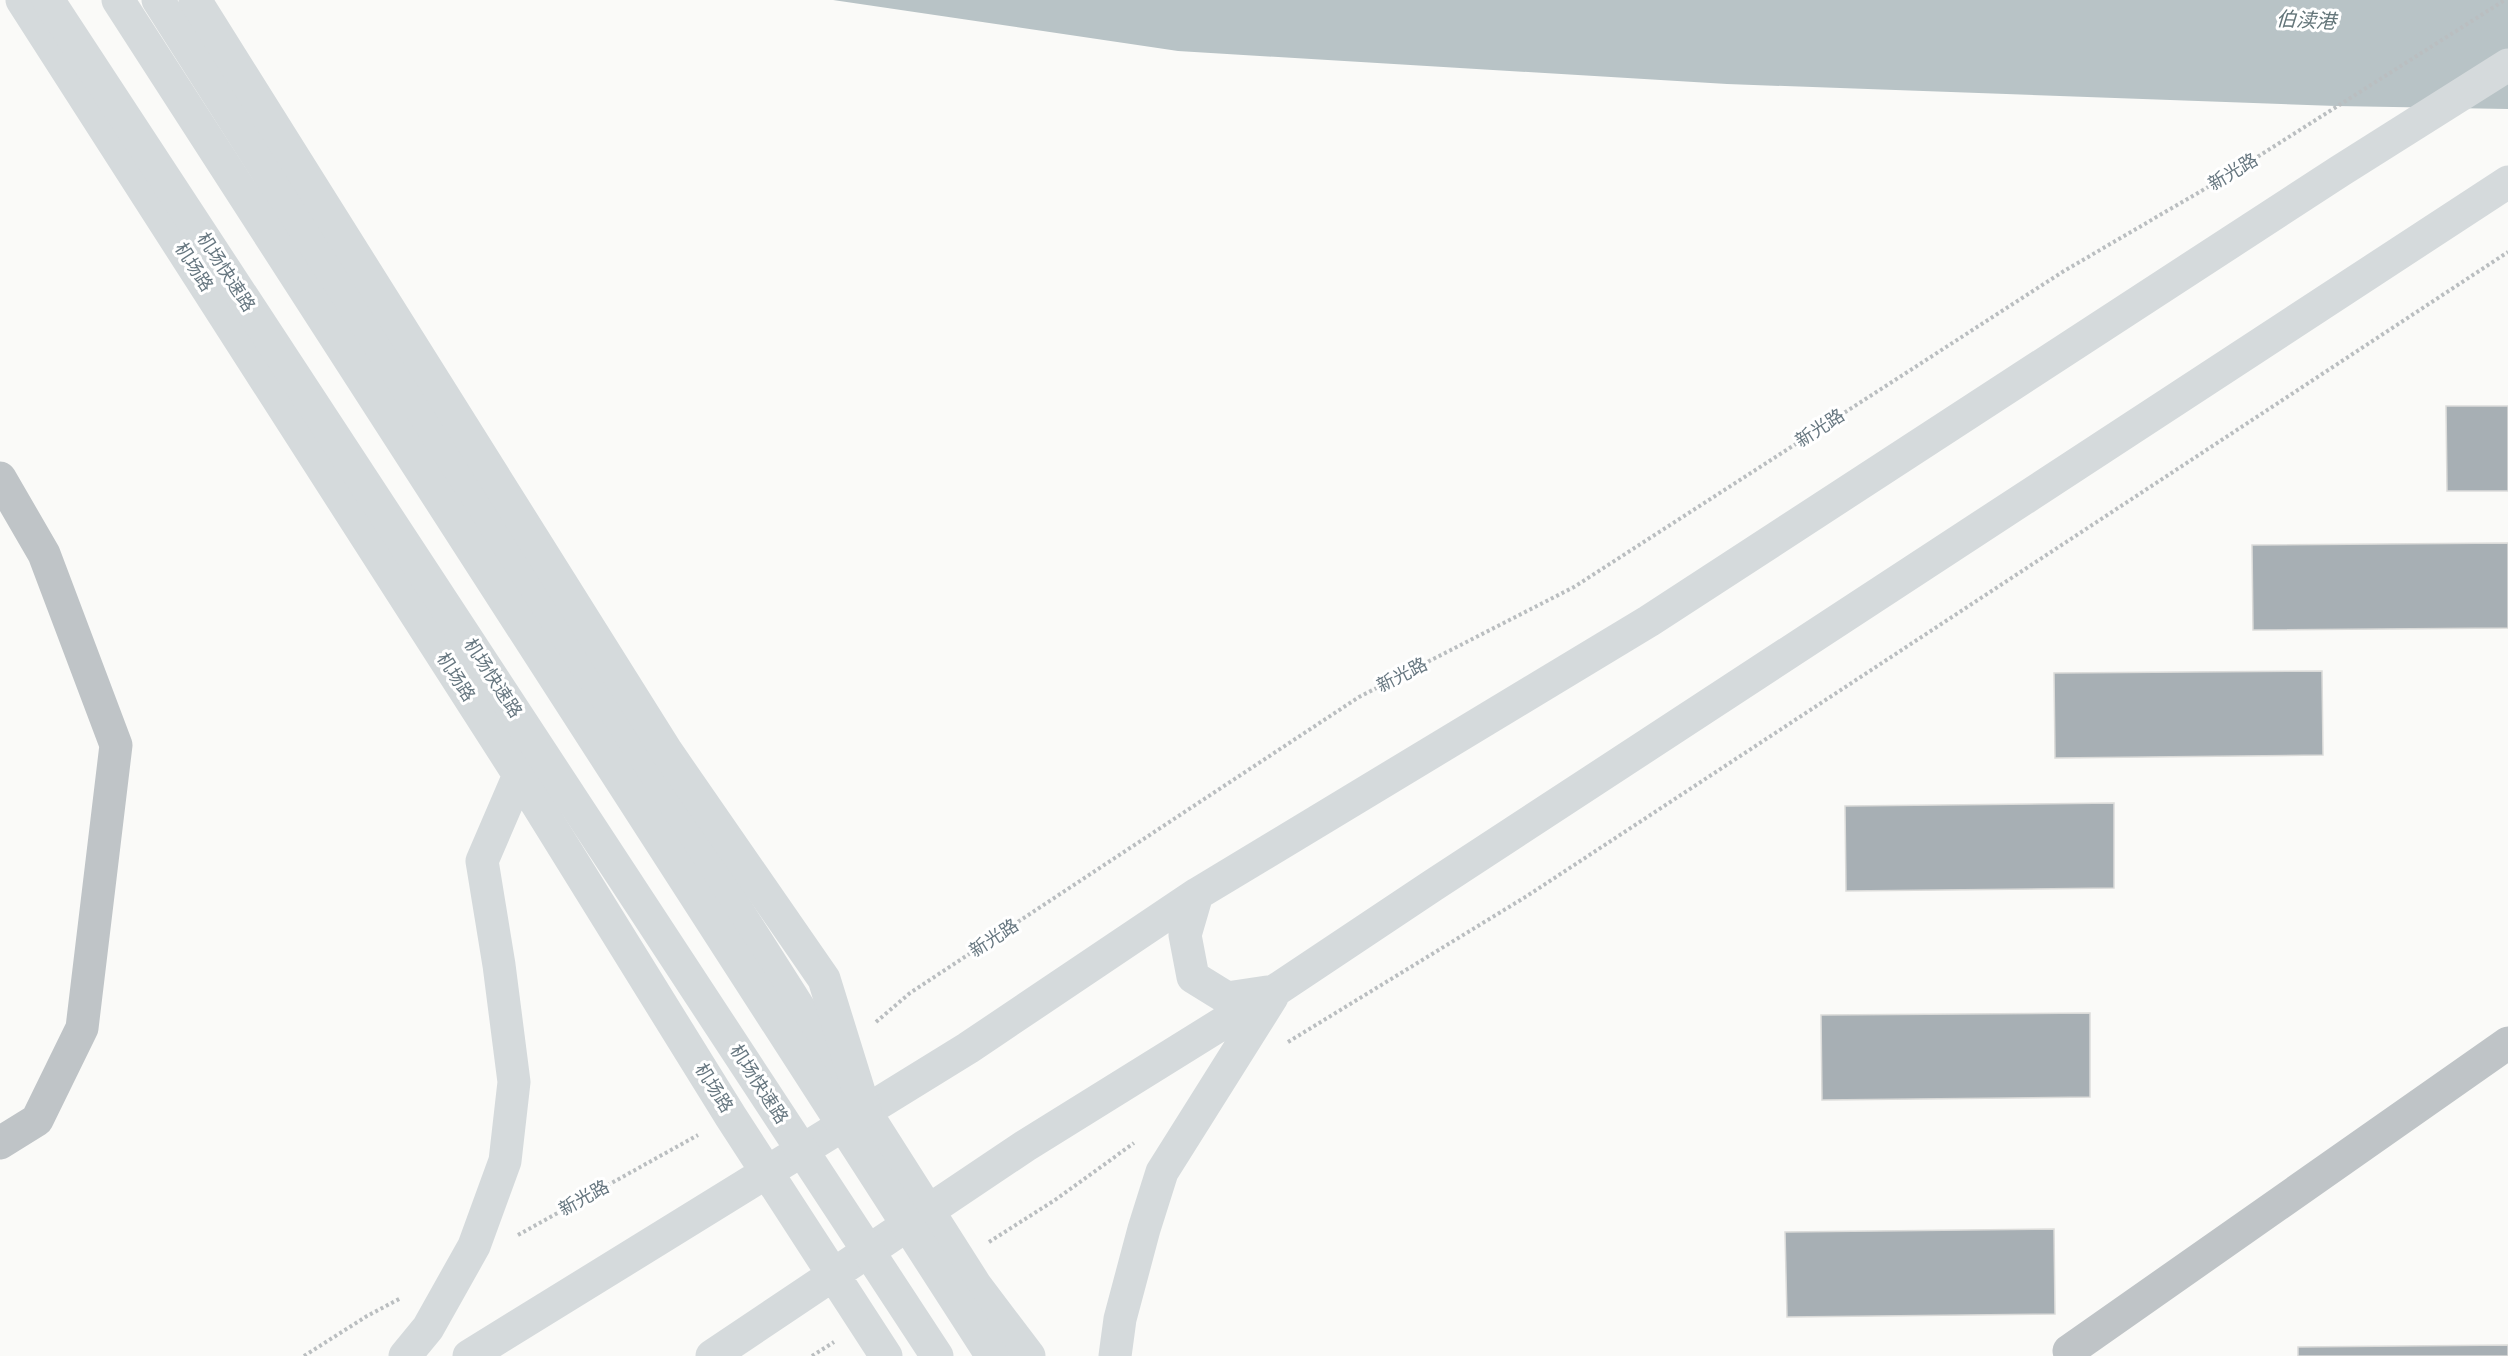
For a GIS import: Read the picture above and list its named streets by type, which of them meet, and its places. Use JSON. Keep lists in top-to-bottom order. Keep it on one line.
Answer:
{"streets":{"main road":["机场路","机场快速路"],"path":["新光路"]},"crossings":[["新光路","机场路"],["机场路","机场快速路"]],"water":["伯渎港"]}
